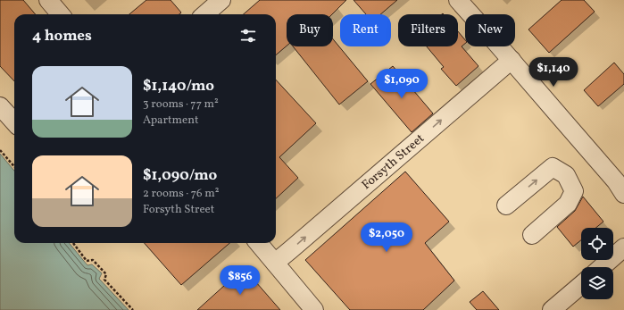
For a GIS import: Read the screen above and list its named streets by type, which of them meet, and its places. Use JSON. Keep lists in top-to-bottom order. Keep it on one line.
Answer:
{"streets":{"street":["Forsyth Street"]},"one_way":["Forsyth Street"],"page":{"chip":["Buy","Rent","Filters","New"],"heading":"4 homes","price":["$1,140","$1,090","$2,050","$856"],"list":[{"name":"$1,140/mo","note":"3 rooms · 77 m² · Apartment"},{"name":"$1,090/mo","note":"2 rooms · 76 m² · Forsyth Street"}]}}
